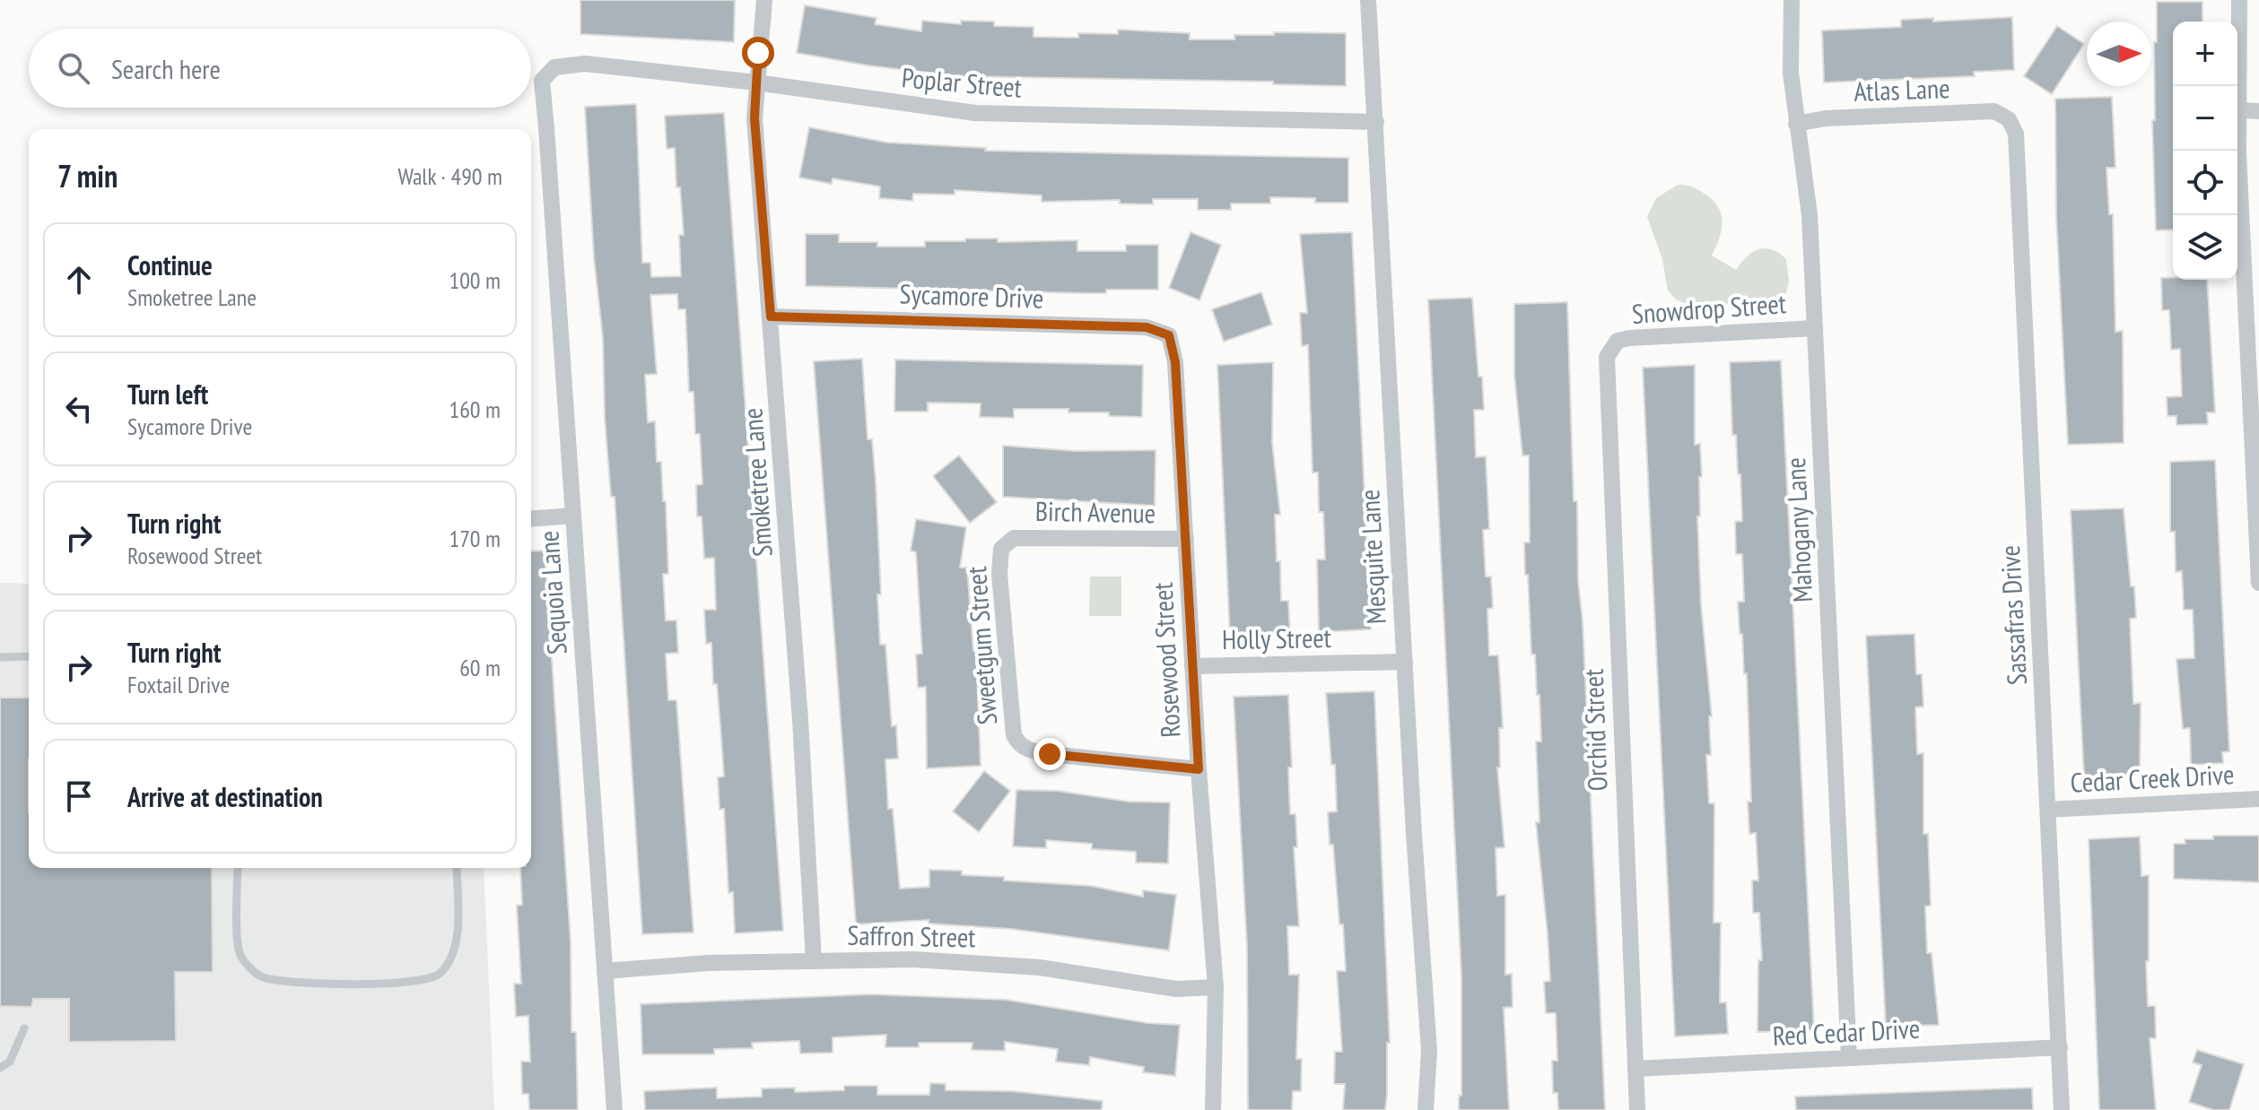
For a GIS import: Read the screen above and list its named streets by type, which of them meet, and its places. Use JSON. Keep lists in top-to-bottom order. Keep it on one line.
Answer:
{"streets":{"street":["Poplar Street","Atlas Lane","Sycamore Drive","Snowdrop Street","Smoketree Lane","Birch Avenue","Mahogany Lane","Mesquite Lane","Sequoia Lane","Sassafras Drive","Holly Street","Sweetgum Street","Rosewood Street","Orchid Street","Cedar Creek Drive","Saffron Street","Red Cedar Drive"]},"crossings":[["Poplar Street","Smoketree Lane"],["Poplar Street","Mesquite Lane"],["Poplar Street","Sequoia Lane"],["Atlas Lane","Mahogany Lane"],["Atlas Lane","Sassafras Drive"],["Sycamore Drive","Smoketree Lane"],["Sycamore Drive","Rosewood Street"],["Snowdrop Street","Mahogany Lane"],["Snowdrop Street","Orchid Street"],["Smoketree Lane","Saffron Street"],["Birch Avenue","Sweetgum Street"],["Birch Avenue","Rosewood Street"],["Mahogany Lane","Red Cedar Drive"],["Mesquite Lane","Holly Street"],["Sequoia Lane","Saffron Street"],["Sassafras Drive","Cedar Creek Drive"],["Sassafras Drive","Red Cedar Drive"],["Holly Street","Rosewood Street"],["Sweetgum Street","Rosewood Street"],["Rosewood Street","Saffron Street"],["Orchid Street","Red Cedar Drive"]],"north":"right","page":{"map_buttons":["+","−"],"search":"Search here","heading":["7 min","Walk · 490 m"],"list":[["Continue","Smoketree Lane","100 m"],["Turn left","Sycamore Drive","160 m"],["Turn right","Rosewood Street","170 m"],["Turn right","Foxtail Drive","60 m"],"Arrive at destination"]}}
